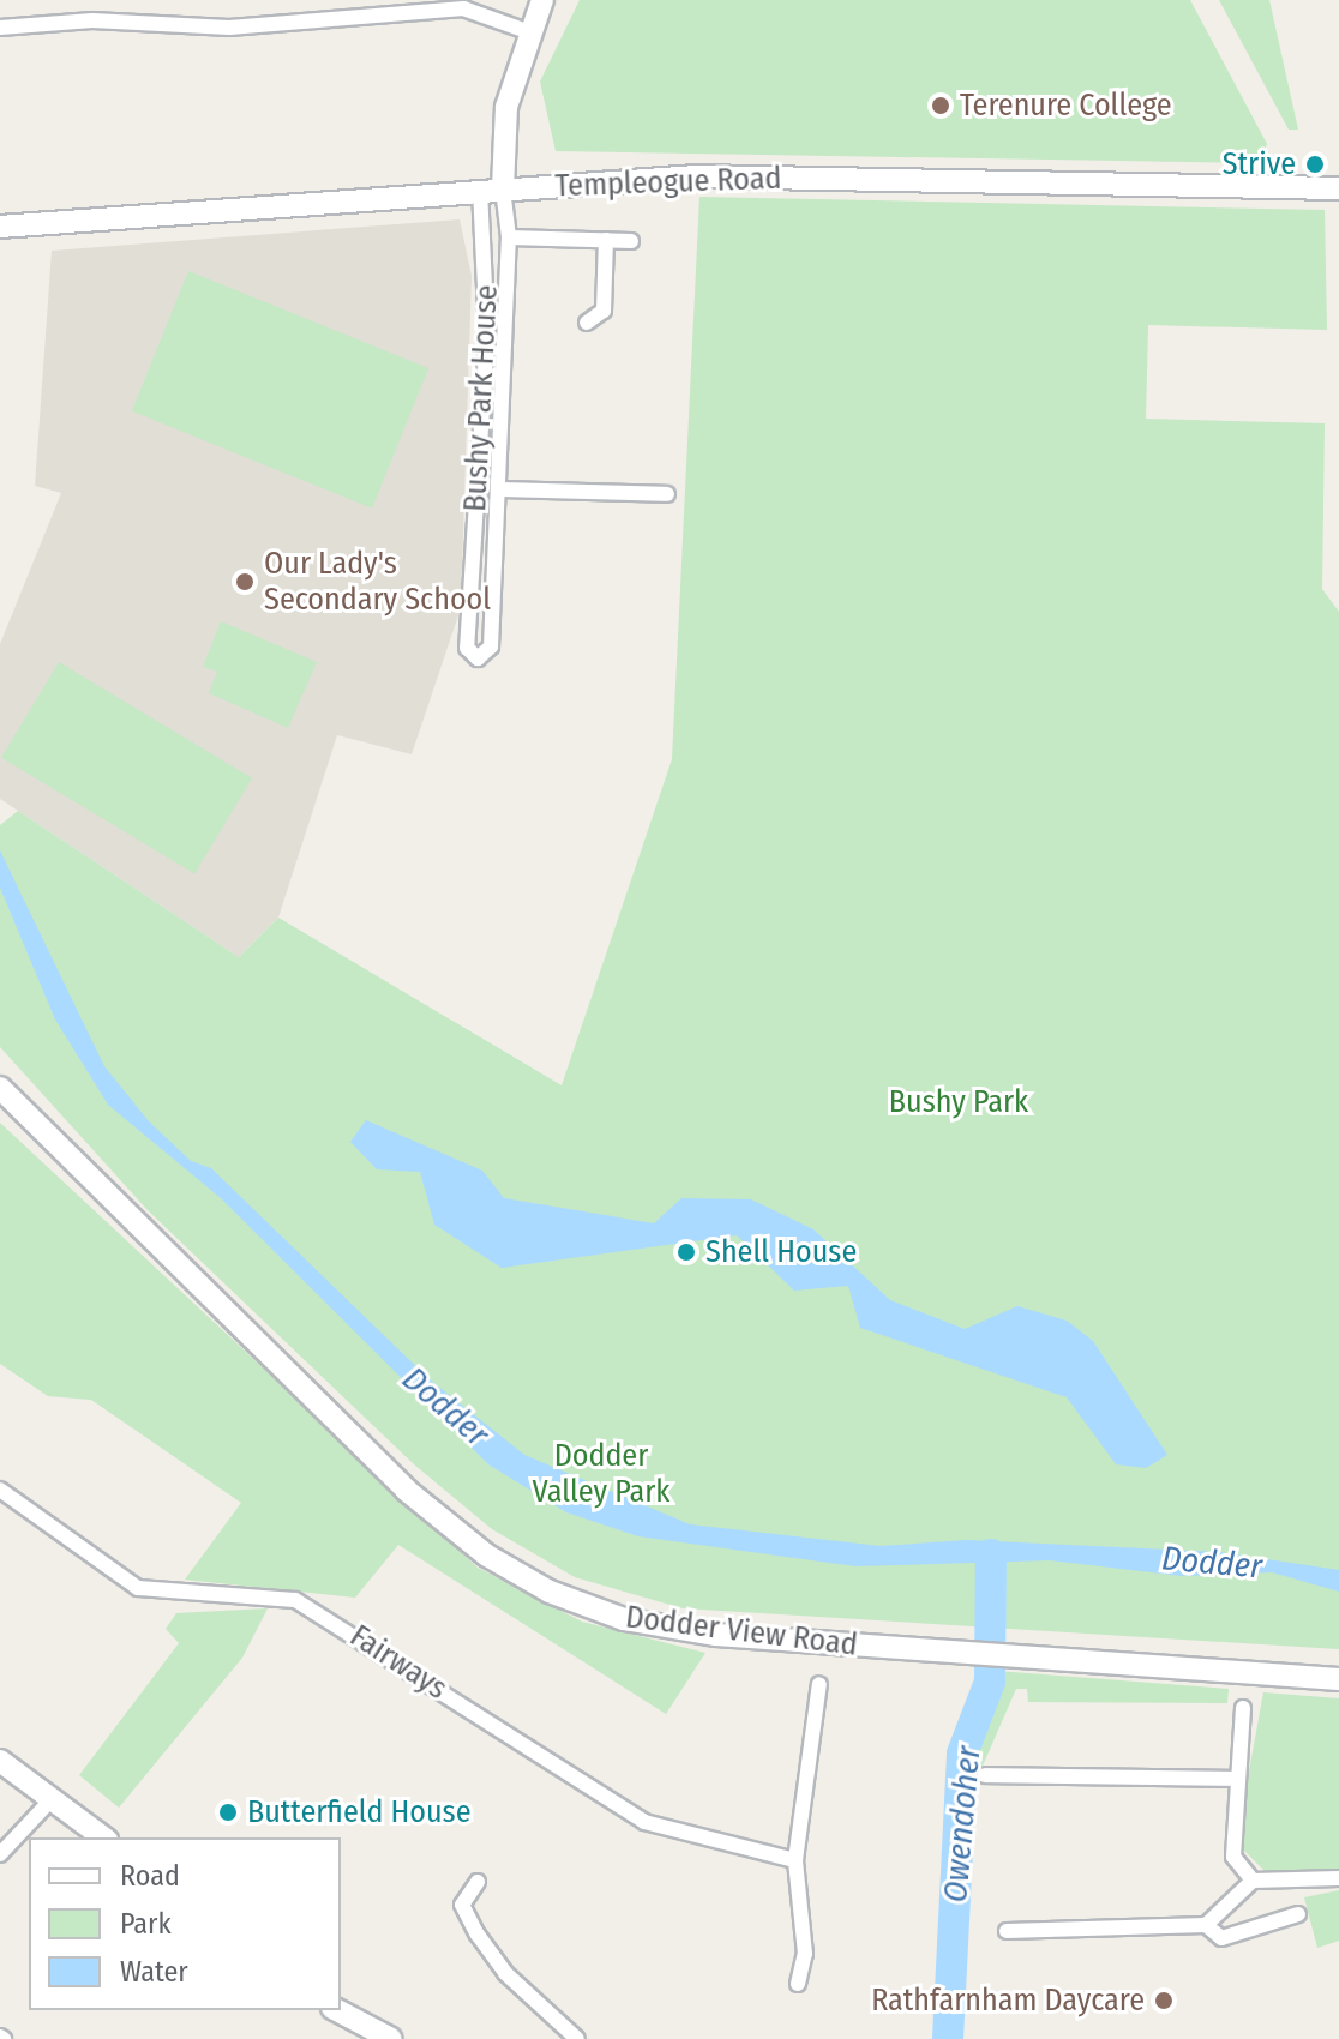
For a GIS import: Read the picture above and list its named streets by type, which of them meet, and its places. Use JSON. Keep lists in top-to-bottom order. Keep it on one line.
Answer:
{"streets":{"main road":["Templeogue Road","Dodder View Road"],"street":["Bushy Park House","Fairways"]},"crossings":[["Templeogue Road","Bushy Park House"]],"water":["Dodder","Owendoher"],"parks":["Bushy Park","Dodder Valley Park"],"places":["Terenure College","Strive","Our Lady's Secondary School","Shell House","Butterfield House","Rathfarnham Daycare"],"legend":["Road","Park","Water"]}
